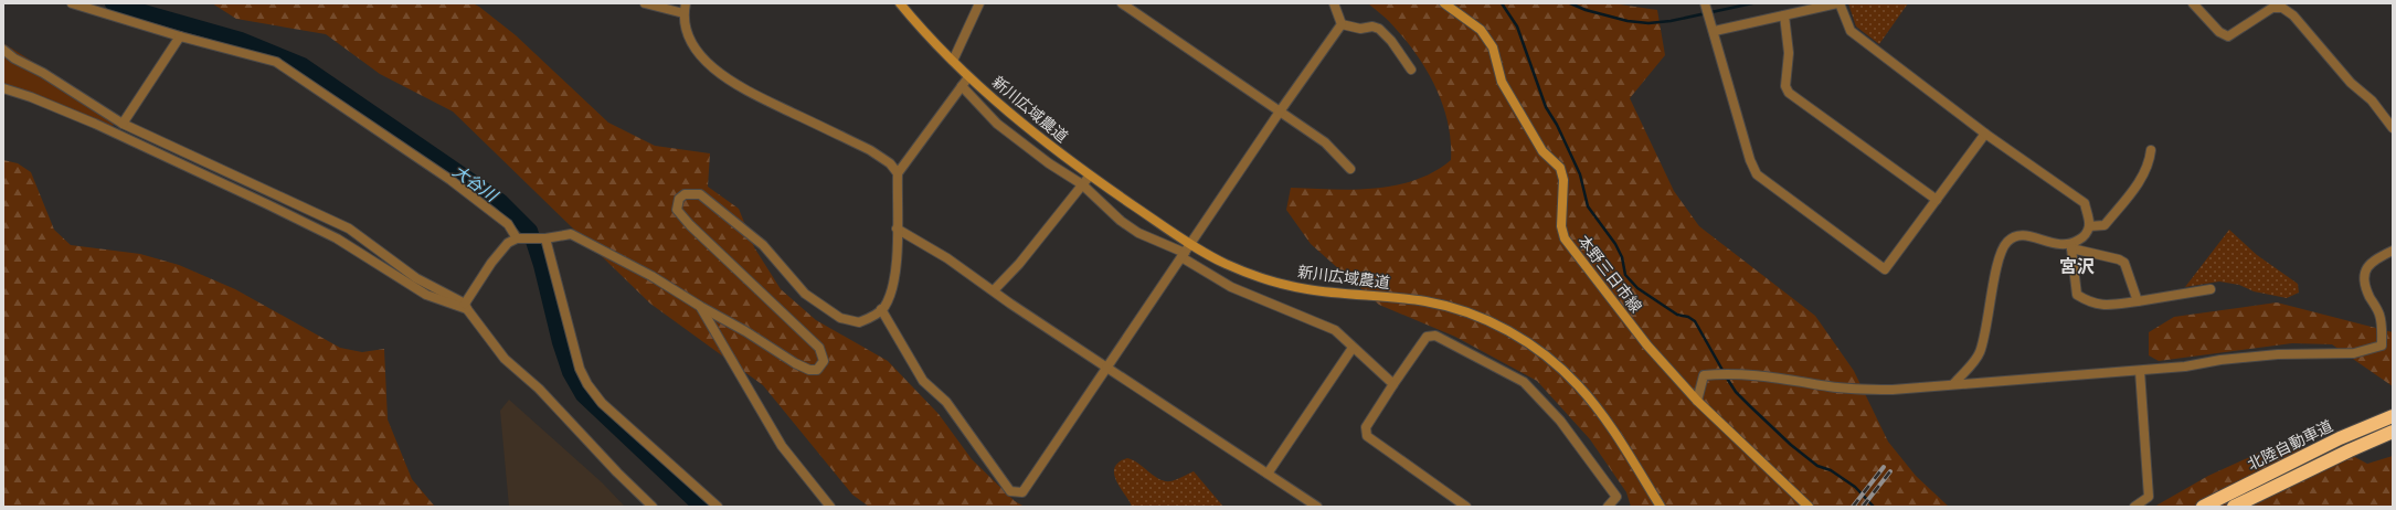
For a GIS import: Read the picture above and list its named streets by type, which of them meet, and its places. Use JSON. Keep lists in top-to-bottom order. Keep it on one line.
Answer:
{"streets":{"highway":["北陸自動車道"],"street":["新川広域農道","本野三日市線"]},"districts":["宮沢"],"water":["大谷川"]}
